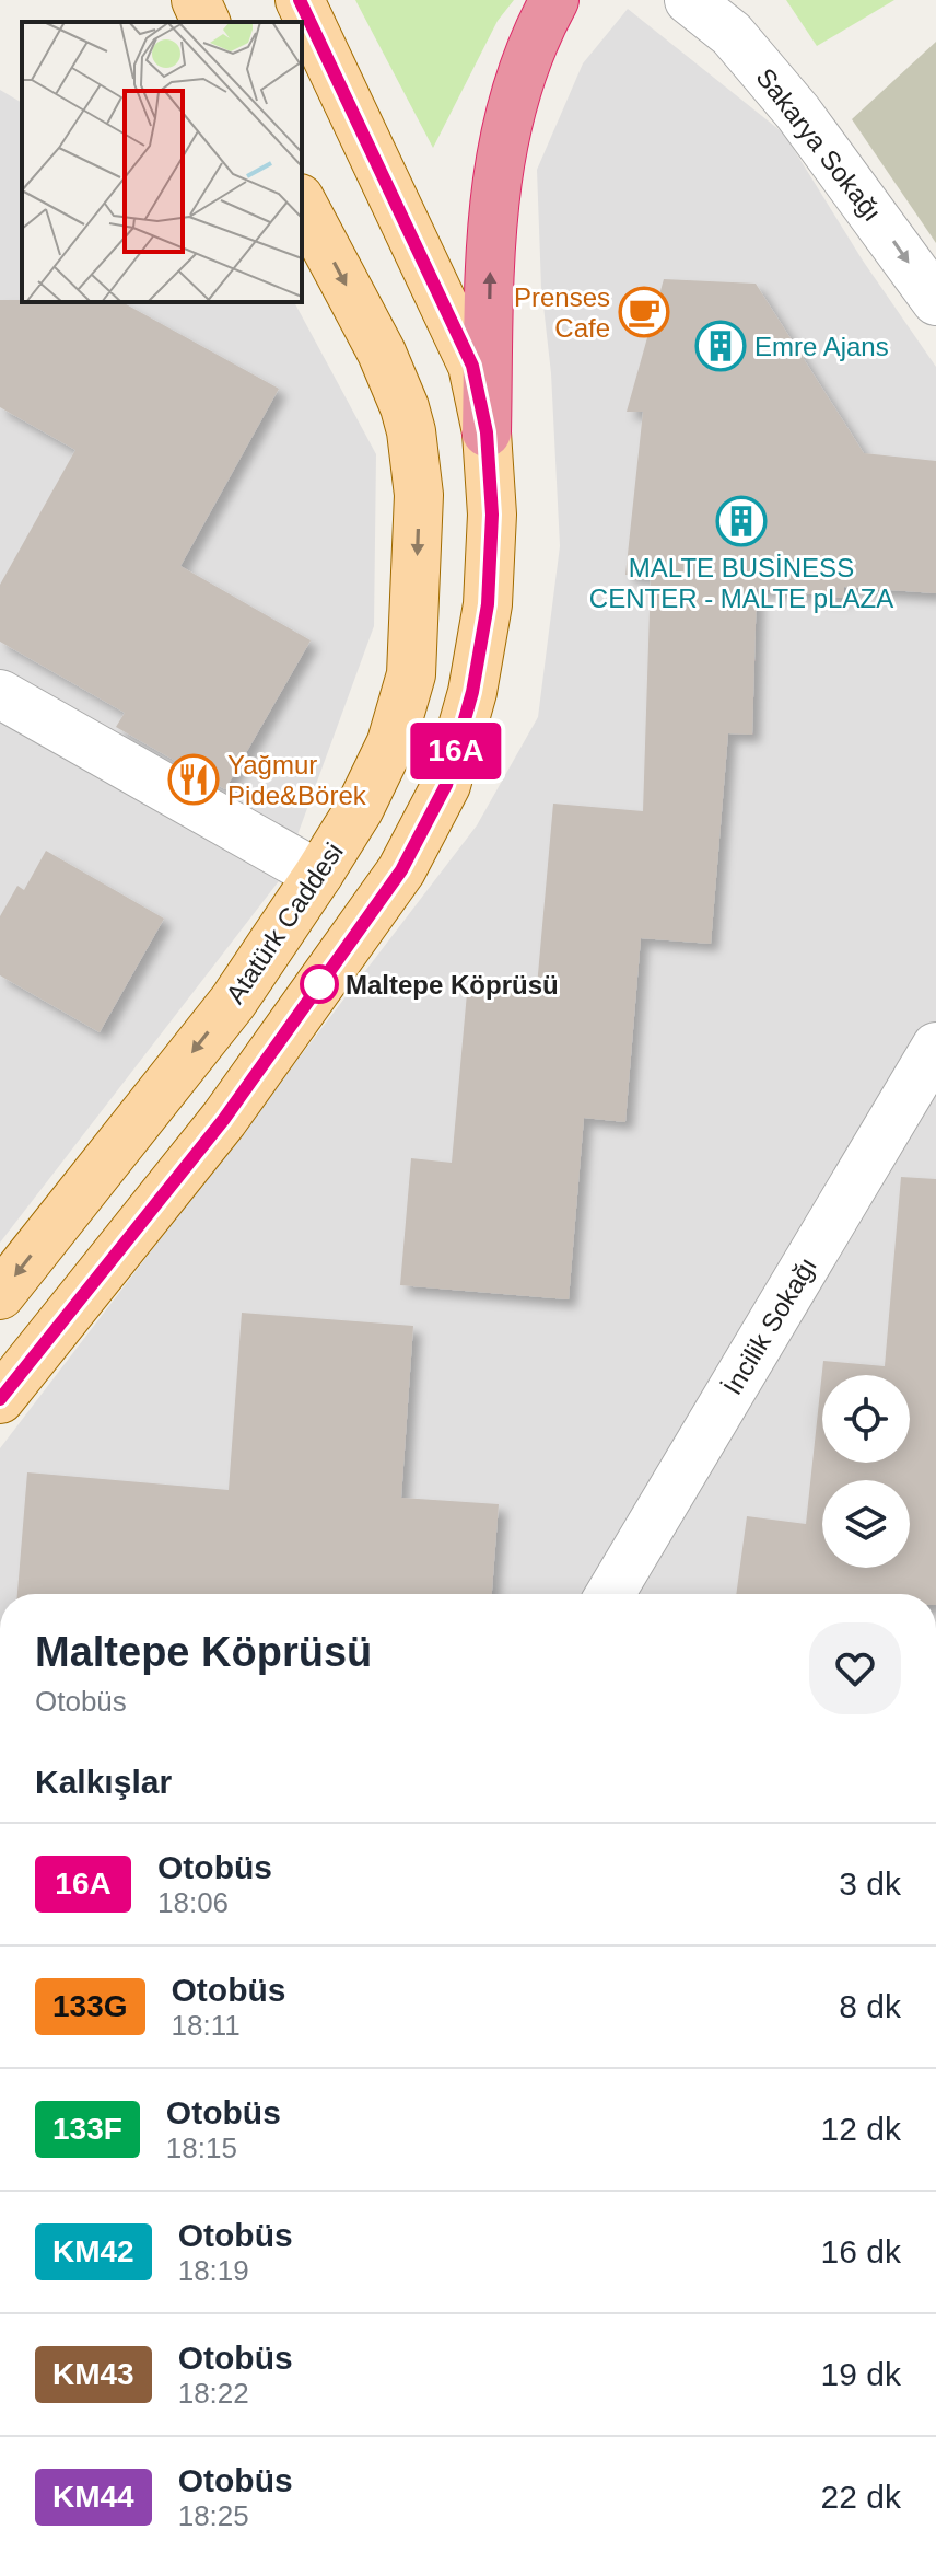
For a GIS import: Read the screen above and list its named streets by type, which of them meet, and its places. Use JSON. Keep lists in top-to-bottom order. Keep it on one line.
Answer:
{"streets":{"main road":["Atatürk Caddesi"],"street":["Sakarya Sokağı","İncilik Sokağı"]},"one_way":["Sakarya Sokağı"],"places":{"cafe":["Prenses Cafe"],"building":["Emre Ajans","MALTE BUSİNESS CENTER - MALTE pLAZA"],"restaurant":["Yağmur Pide&Börek"],"other":["Maltepe Köprüsü"]},"lines":["bus line 16A"],"page":{"on_map":"16A","heading":[["Maltepe Köprüsü","Otobüs"],"Kalkışlar"],"list":[{"mark":"16A","name":"Otobüs","note":"18:06","value":"3 dk"},{"mark":"133G","name":"Otobüs","note":"18:11","value":"8 dk"},{"mark":"133F","name":"Otobüs","note":"18:15","value":"12 dk"},{"mark":"KM42","name":"Otobüs","note":"18:19","value":"16 dk"},{"mark":"KM43","name":"Otobüs","note":"18:22","value":"19 dk"},{"mark":"KM44","name":"Otobüs","note":"18:25","value":"22 dk"}]}}
